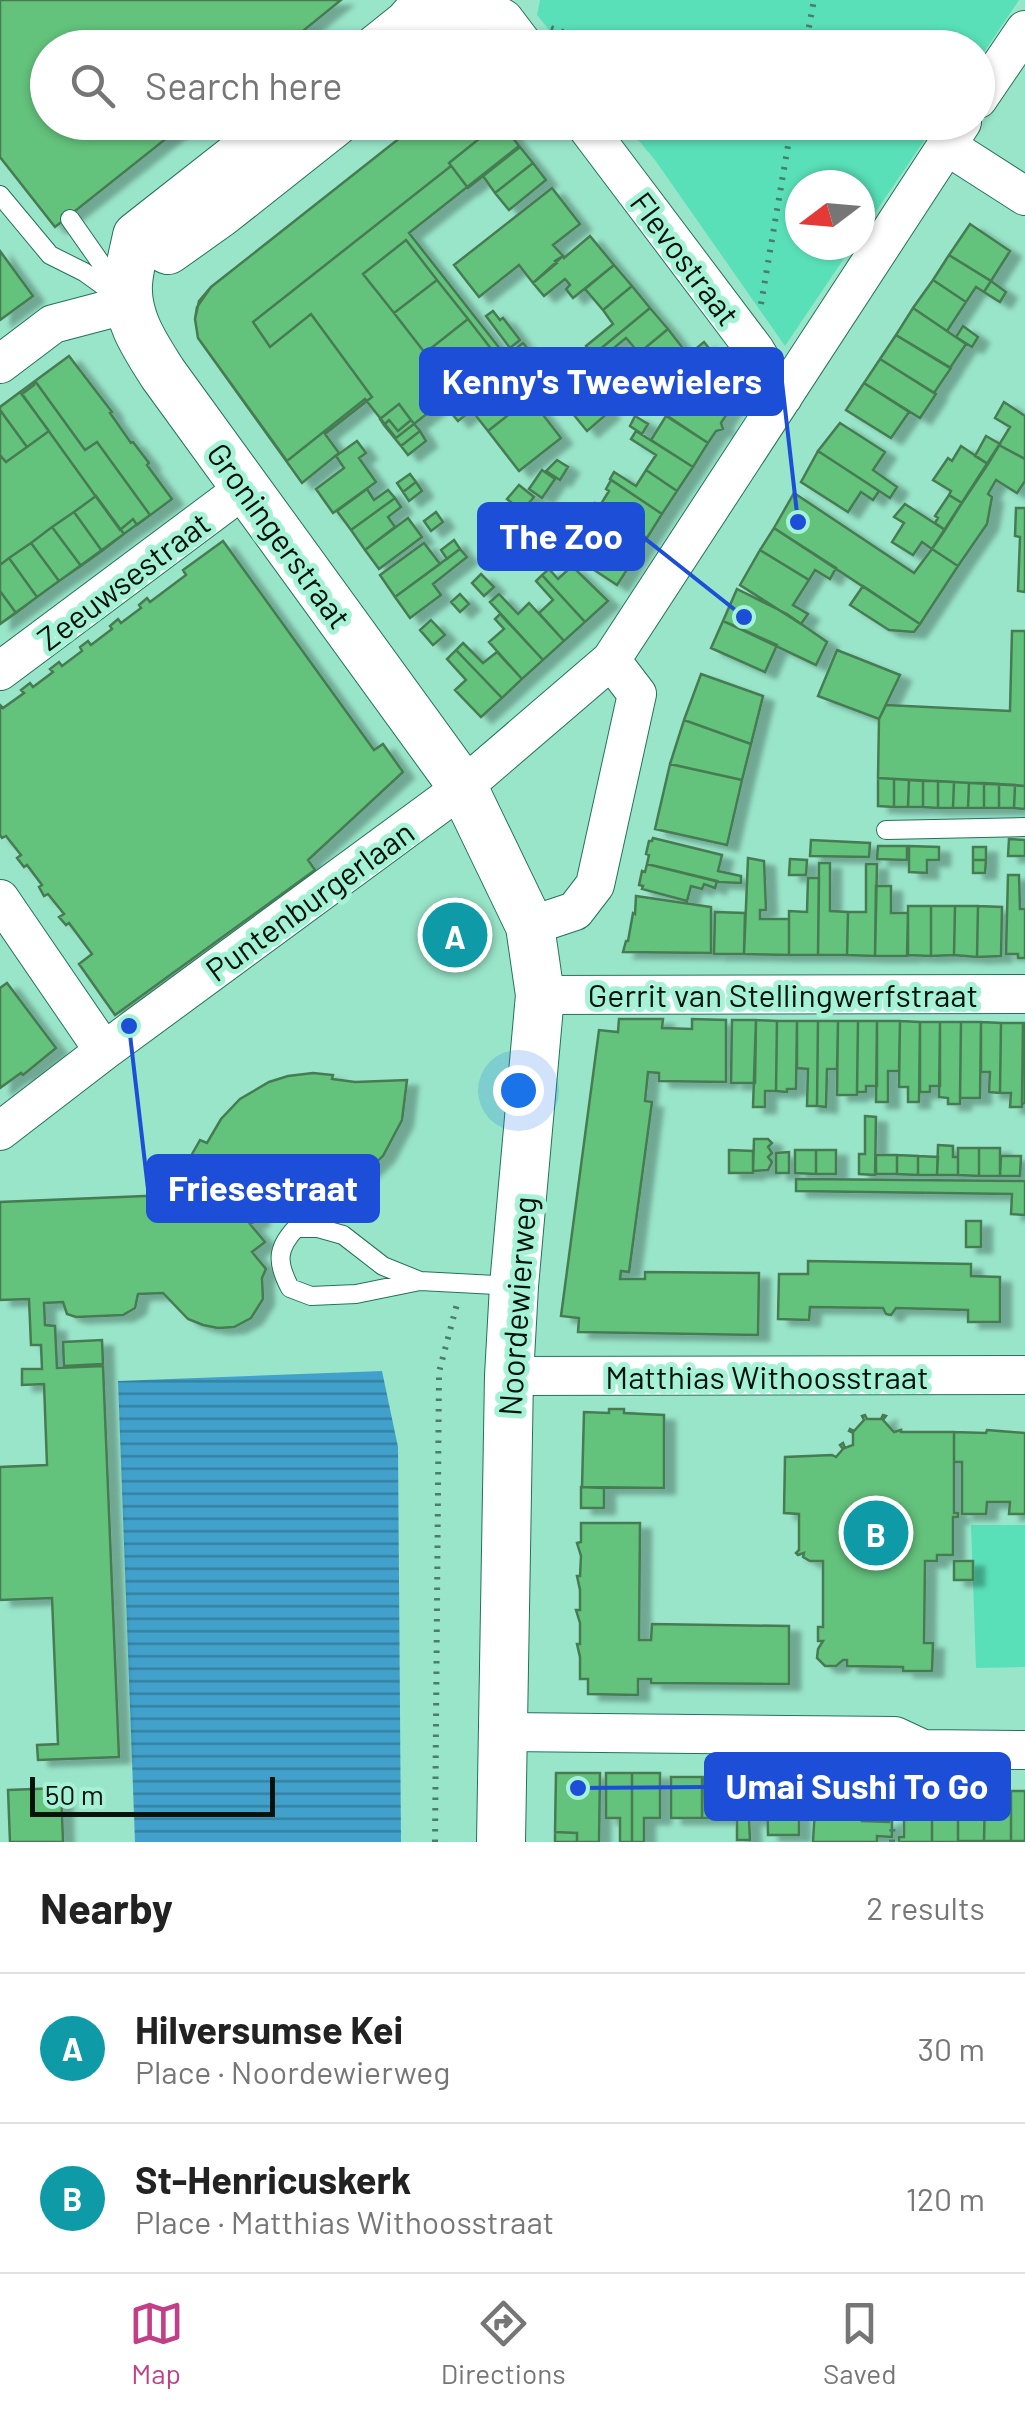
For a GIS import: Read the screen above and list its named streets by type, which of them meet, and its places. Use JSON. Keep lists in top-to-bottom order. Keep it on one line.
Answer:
{"streets":{"street":["Flevostraat","Groningerstraat","Zeeuwsestraat","Puntenburgerlaan","Gerrit van Stellingwerfstraat","Noordewierweg","Matthias Withoosstraat"]},"crossings":[["Flevostraat","Puntenburgerlaan"],["Groningerstraat","Zeeuwsestraat"],["Groningerstraat","Puntenburgerlaan"],["Groningerstraat","Noordewierweg"],["Puntenburgerlaan","Noordewierweg"],["Gerrit van Stellingwerfstraat","Noordewierweg"],["Noordewierweg","Matthias Withoosstraat"]],"places":["Kenny's Tweewielers","The Zoo","Friesestraat","Umai Sushi To Go"],"scale_bar":"50 m","north":"left","page":{"search":"Search here","pins":["A","B"],"scale":"50 m","heading":["Nearby","2 results"],"list":[{"mark":"A","name":"Hilversumse Kei","note":"Place · Noordewierweg","value":"30 m"},{"mark":"B","name":"St-Henricuskerk","note":"Place · Matthias Withoosstraat","value":"120 m"}],"nav":["Map","Directions","Saved"]}}
